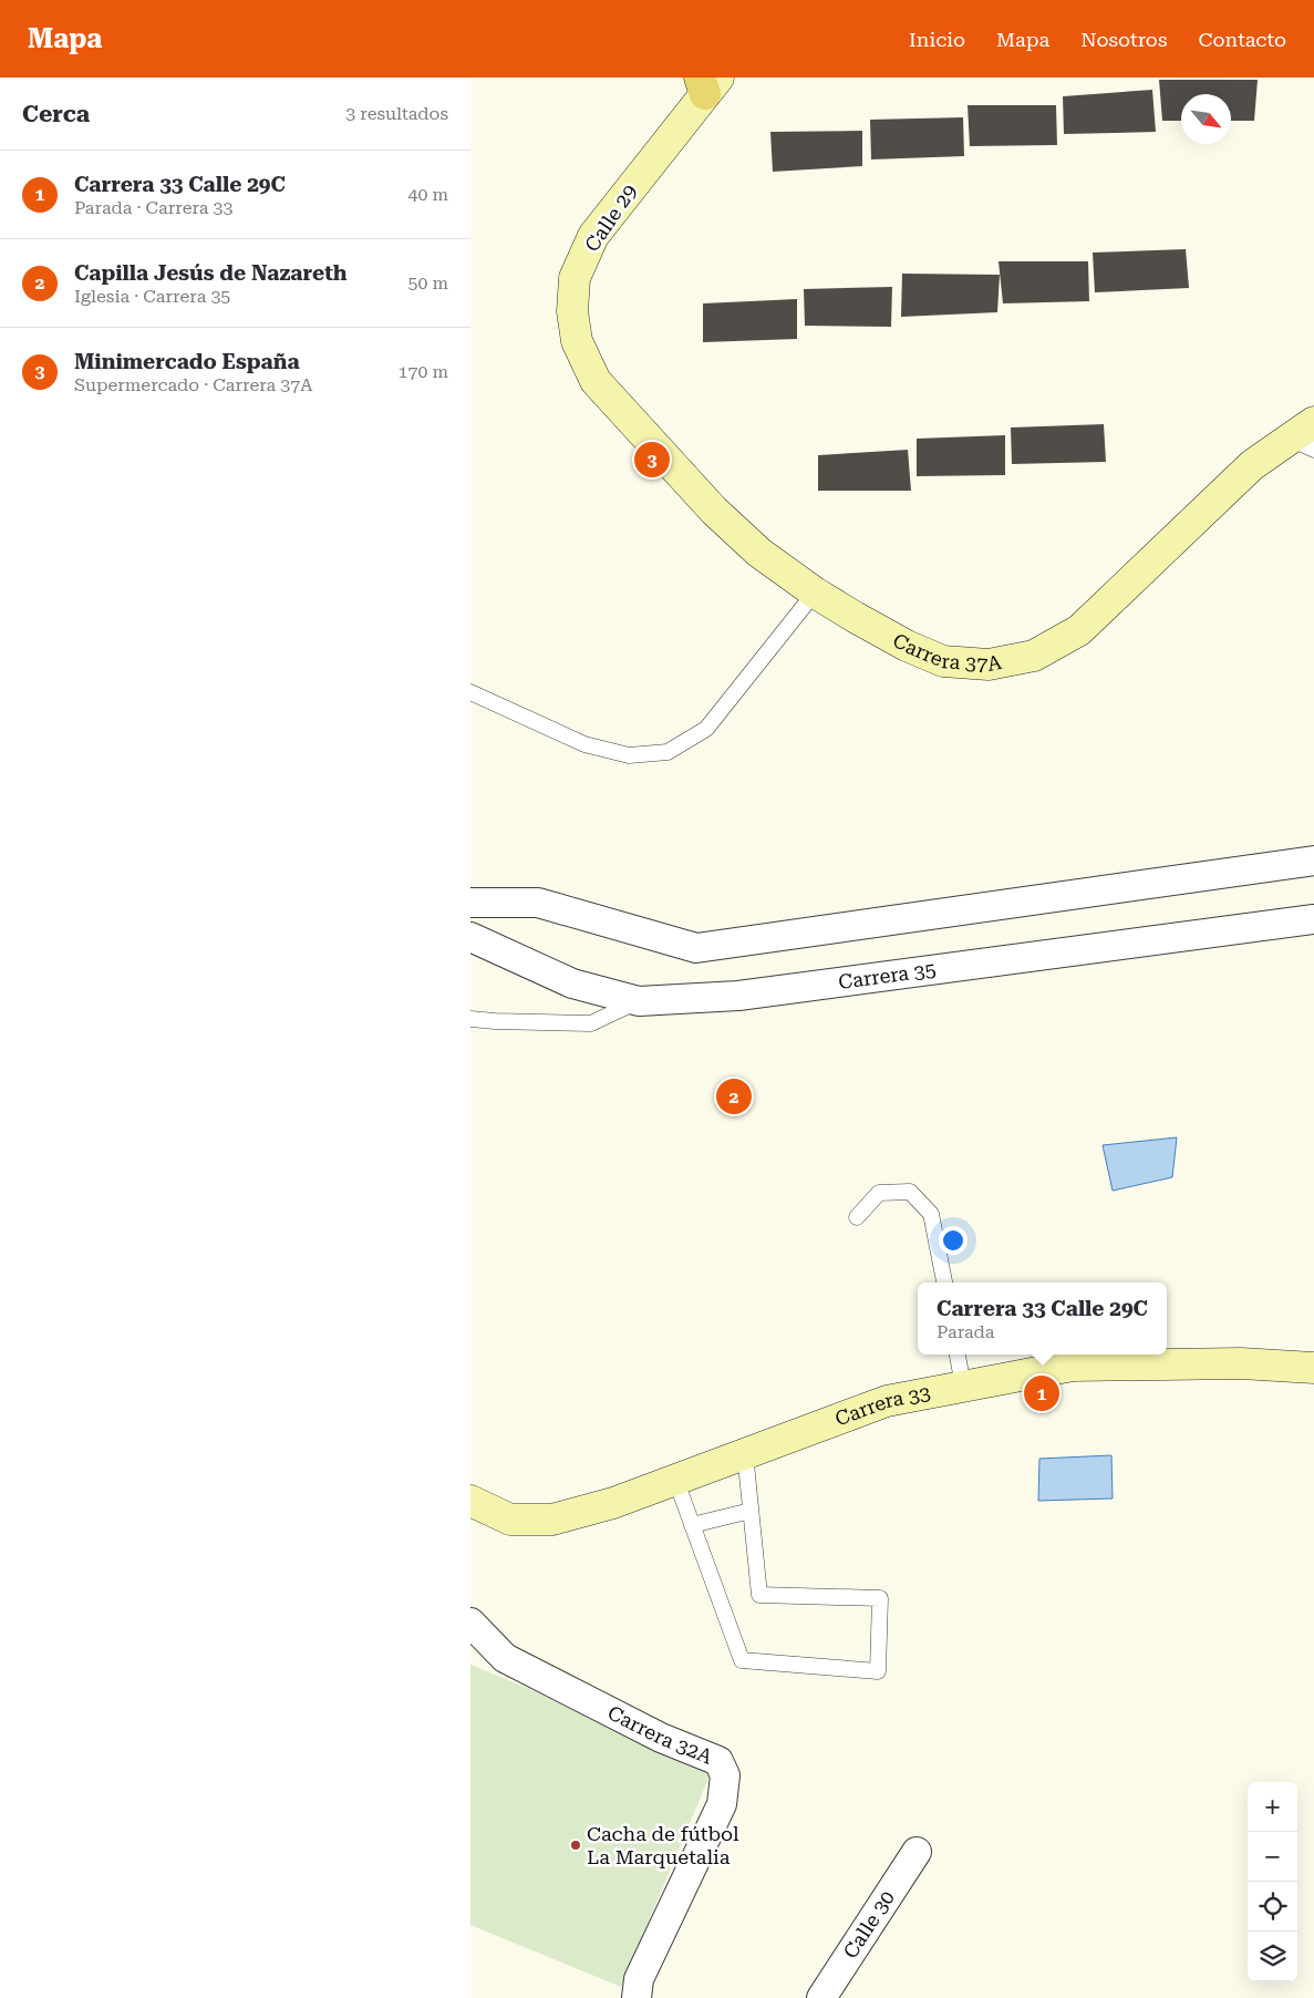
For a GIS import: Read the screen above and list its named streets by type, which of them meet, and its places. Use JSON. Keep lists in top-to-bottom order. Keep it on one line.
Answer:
{"streets":{"street":["Calle 29","Carrera 37A","Carrera 35","Carrera 33","Carrera 32A","Calle 30"]},"crossings":[["Calle 29","Carrera 37A"]],"places":["Cacha de fútbol La Marquetalia"],"north":"bottom right","page":{"header":"Mapa","nav":["Inicio","Mapa","Nosotros","Contacto"],"heading":["Cerca","3 resultados"],"list":[{"mark":"1","name":"Carrera 33 Calle 29C","note":"Parada · Carrera 33","value":"40 m"},{"mark":"2","name":"Capilla Jesús de Nazareth","note":"Iglesia · Carrera 35","value":"50 m"},{"mark":"3","name":"Minimercado España","note":"Supermercado · Carrera 37A","value":"170 m"}],"pins":["3","2","1"],"popup":["Carrera 33 Calle 29C","Parada"],"map_buttons":["+","−"]}}
